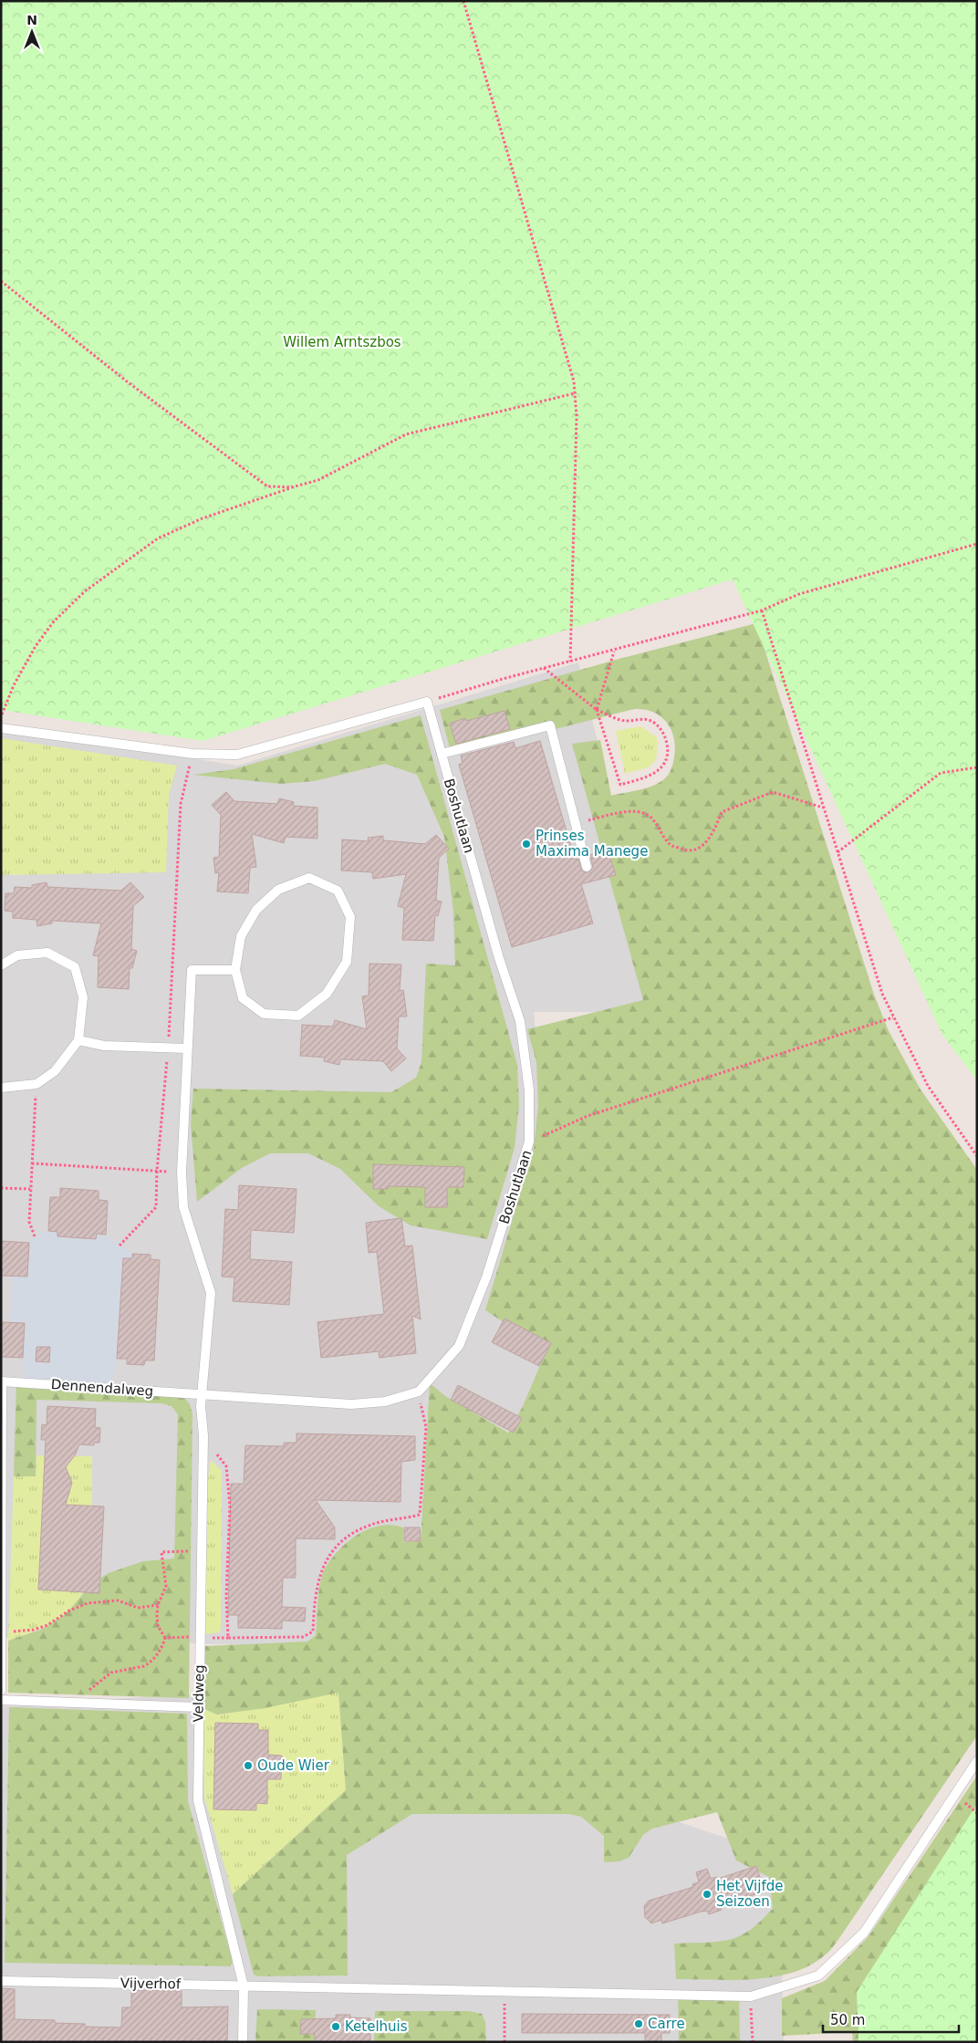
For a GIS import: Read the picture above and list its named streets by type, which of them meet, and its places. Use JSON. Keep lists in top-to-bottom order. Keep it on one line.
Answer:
{"streets":{"lane":["Boshutlaan","Dennendalweg","Veldweg","Vijverhof"]},"crossings":[["Dennendalweg","Veldweg"],["Veldweg","Vijverhof"]],"parks":["Willem Arntszbos"],"places":["Prinses Maxima Manege","Oude Wier","Het Vijfde Seizoen","Carre","Ketelhuis"],"scale_bar":"50 m","north":"top"}
